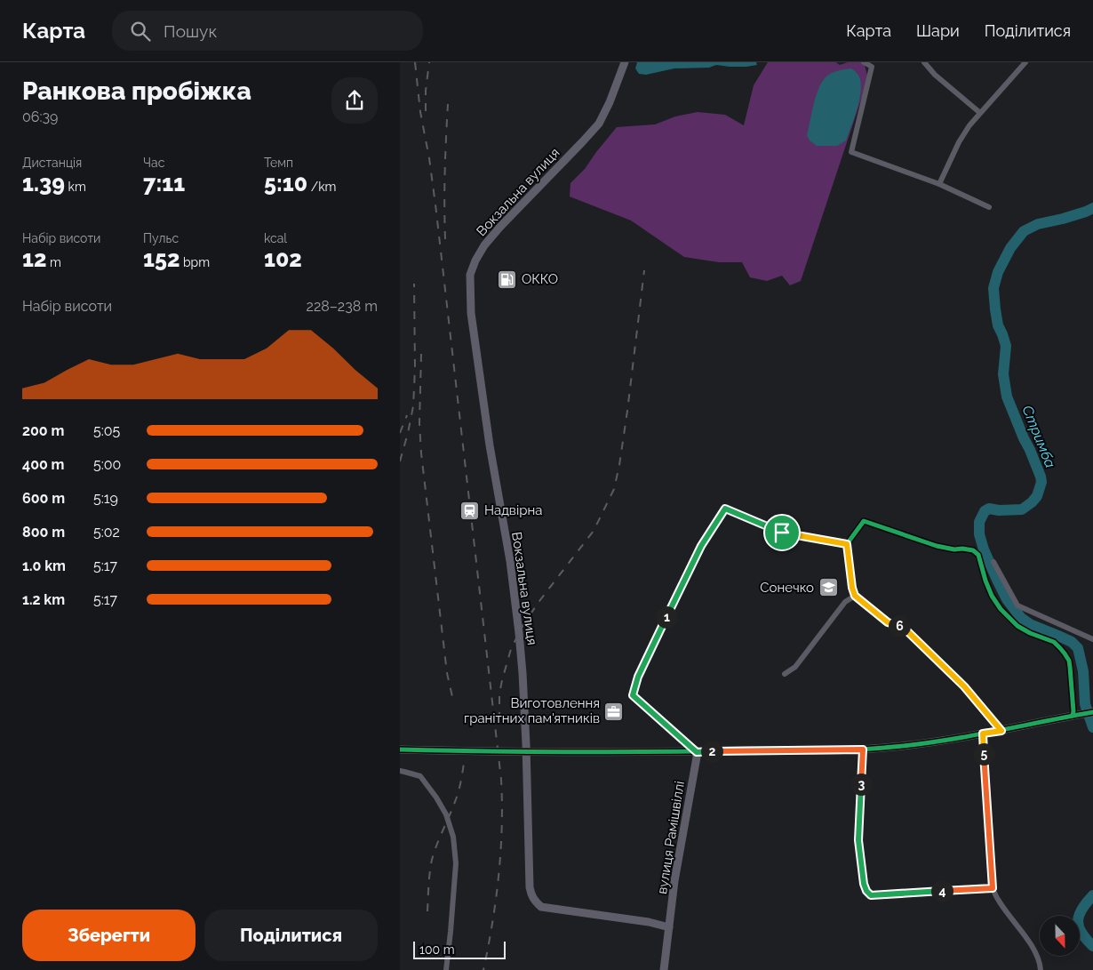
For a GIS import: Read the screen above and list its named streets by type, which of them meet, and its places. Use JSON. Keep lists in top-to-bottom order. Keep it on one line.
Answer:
{"streets":{"main road":["Вокзальна вулиця","вулиця Рамішвіллі"]},"crossings":[["Вокзальна вулиця","вулиця Рамішвіллі"]],"water":["Стримба"],"places":{"fuel station":["ОККО"],"station":["Надвірна"],"school or university":["Сонечко"],"office":["Виготовлення гранітних пам'ятників"]},"scale_bar":"100 m","north":"bottom","page":{"header":"Карта","search":"Пошук","nav":["Карта","Шари","Поділитися"],"heading":["Ранкова пробіжка","06:39"],"stats":[["Дистанція","1.39 km"],["Час","7:11"],["Темп","5:10 /km"],["Набір висоти","12 m"],["Пульс","152 bpm"],["kcal","102"]],"chart":["Набір висоти","228–238 m"],"list":[{"name":"200 m","note":"5:05"},{"name":"400 m","note":"5:00"},{"name":"600 m","note":"5:19"},{"name":"800 m","note":"5:02"},{"name":"1.0 km","note":"5:17"},{"name":"1.2 km","note":"5:17"}],"pins":["1","6","2","5","3","4"],"buttons":["Зберегти","Поділитися"],"scale":"100 m"}}
